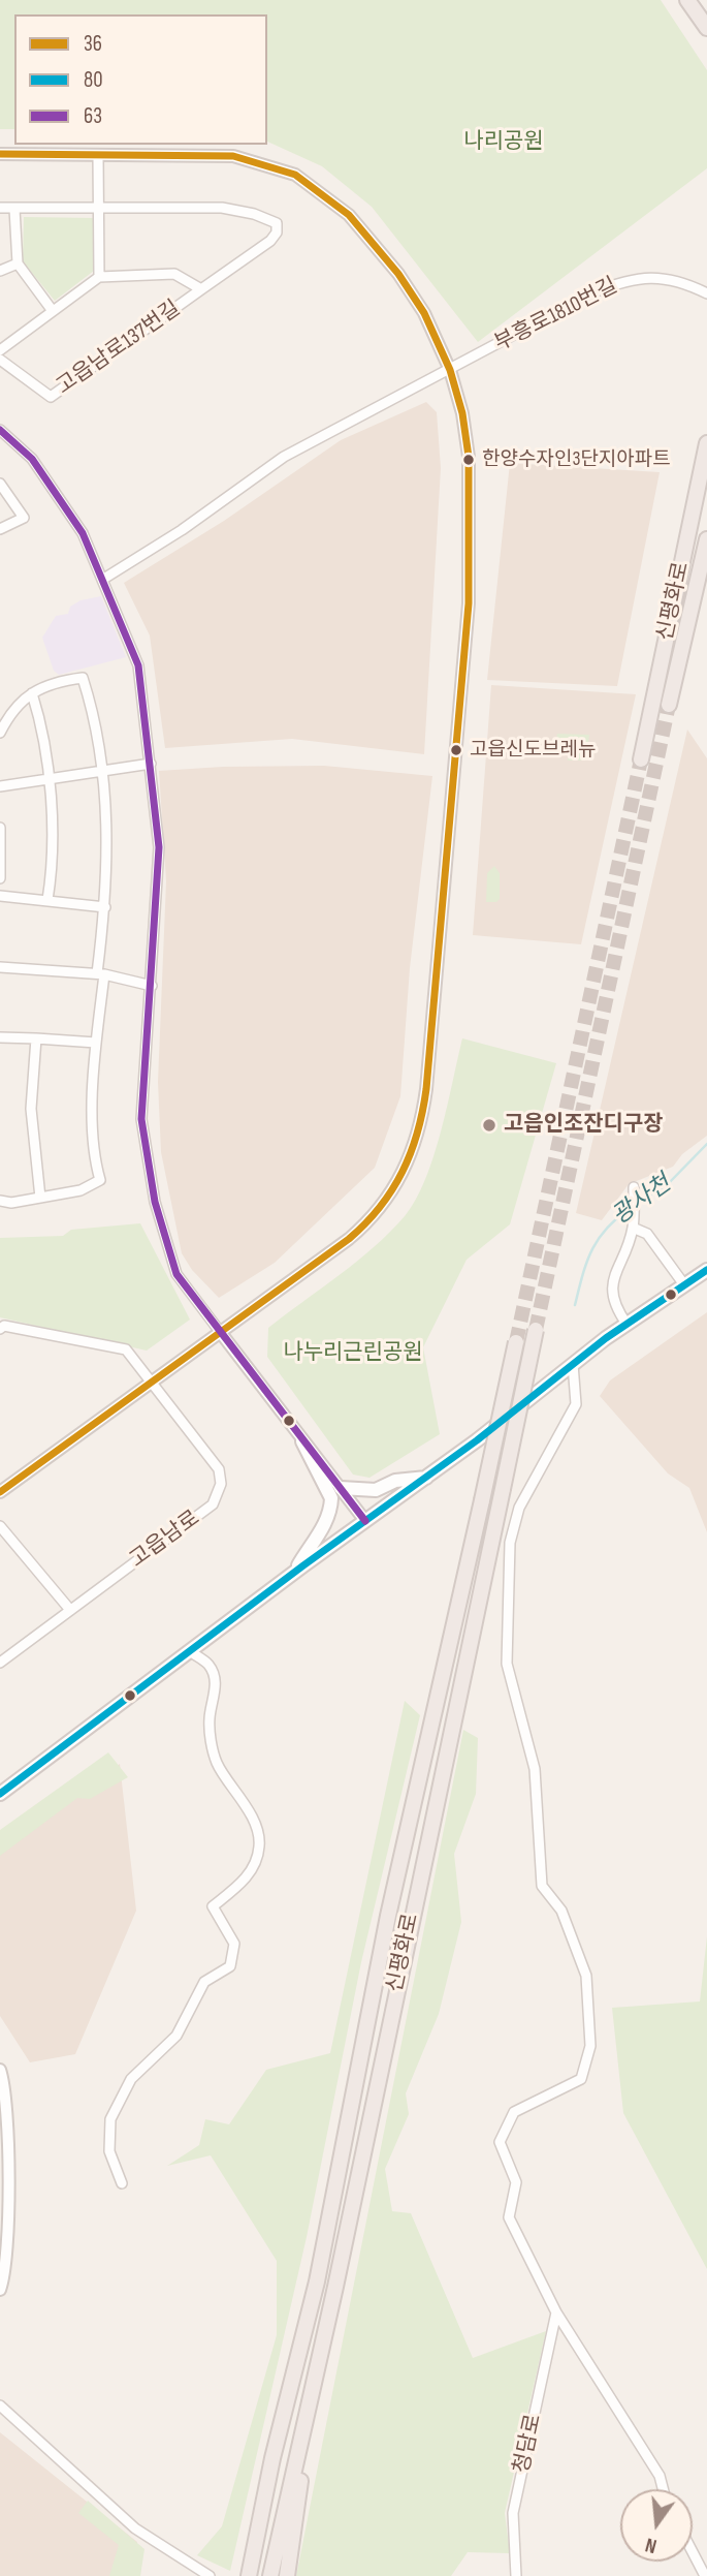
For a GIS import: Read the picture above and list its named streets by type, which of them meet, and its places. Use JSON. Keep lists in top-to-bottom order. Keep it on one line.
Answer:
{"streets":{"highway":["신평화로"],"street":["부흥로1810번길","고읍남로137번길","고읍남로","청담로"]},"water":["광사천"],"parks":["나리공원","나누리근린공원"],"places":["한양수자인3단지아파트","고읍신도브레뉴","고읍인조잔디구장"],"lines":["transit line 36","transit line 63","transit line 80"],"legend":["36","80","63"],"north":"bottom"}
